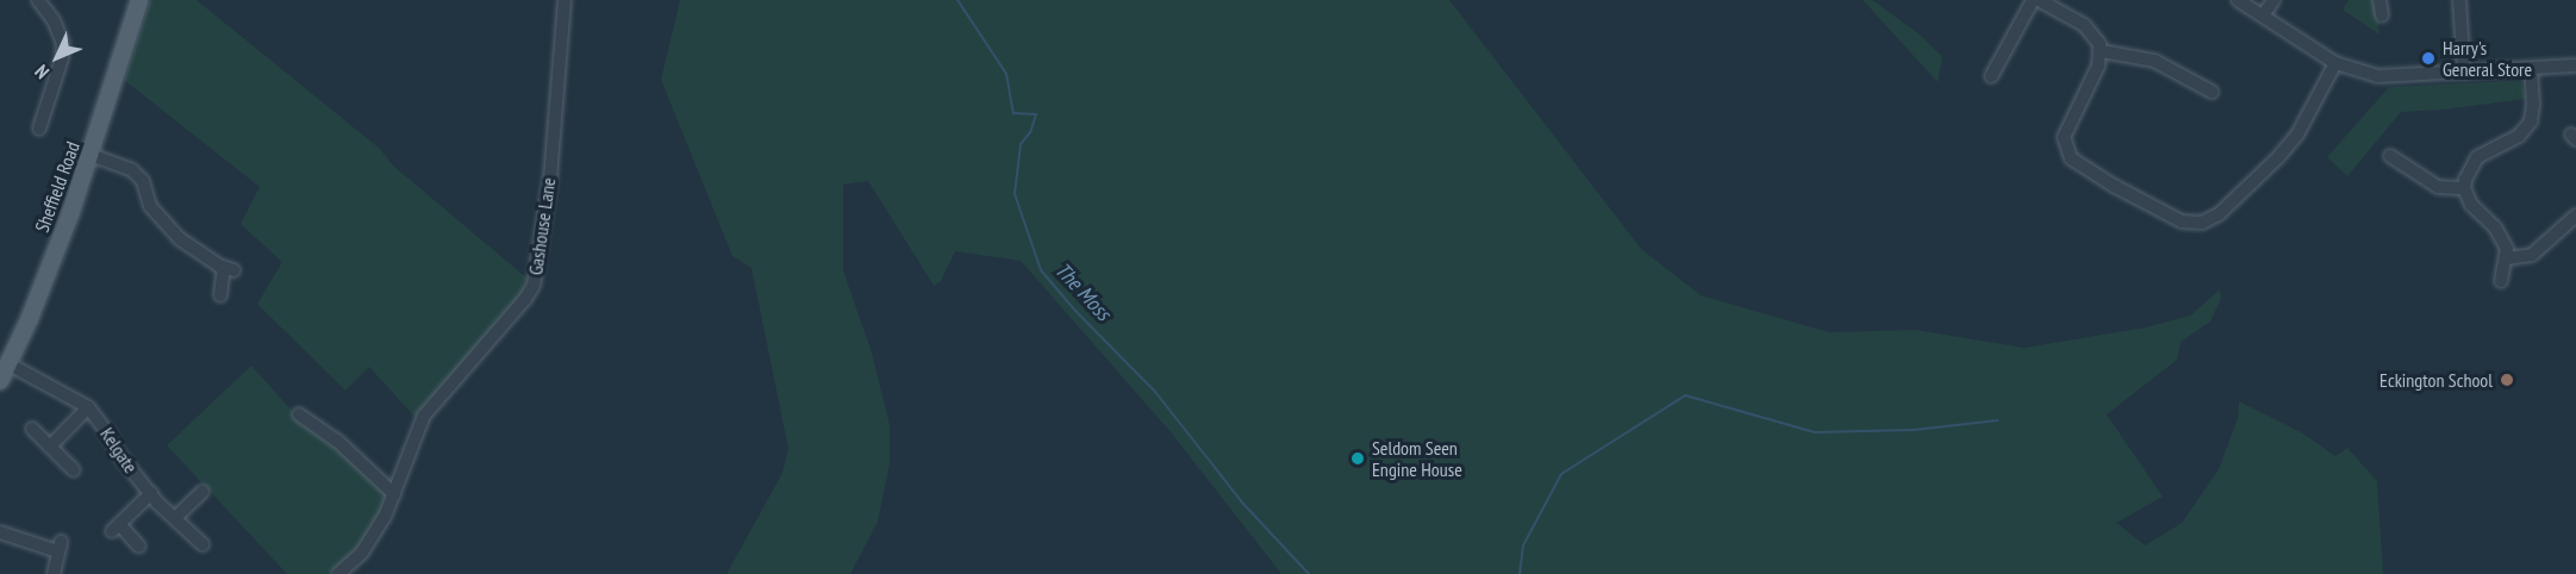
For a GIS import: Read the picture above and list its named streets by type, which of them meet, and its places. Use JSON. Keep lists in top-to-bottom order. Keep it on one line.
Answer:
{"streets":{"main road":["Sheffield Road"],"street":["Gashouse Lane","Kelgate"]},"crossings":[["Sheffield Road","Kelgate"]],"water":["The Moss"],"places":["Harry's General Store","Eckington School","Seldom Seen Engine House"],"north":"bottom left"}
